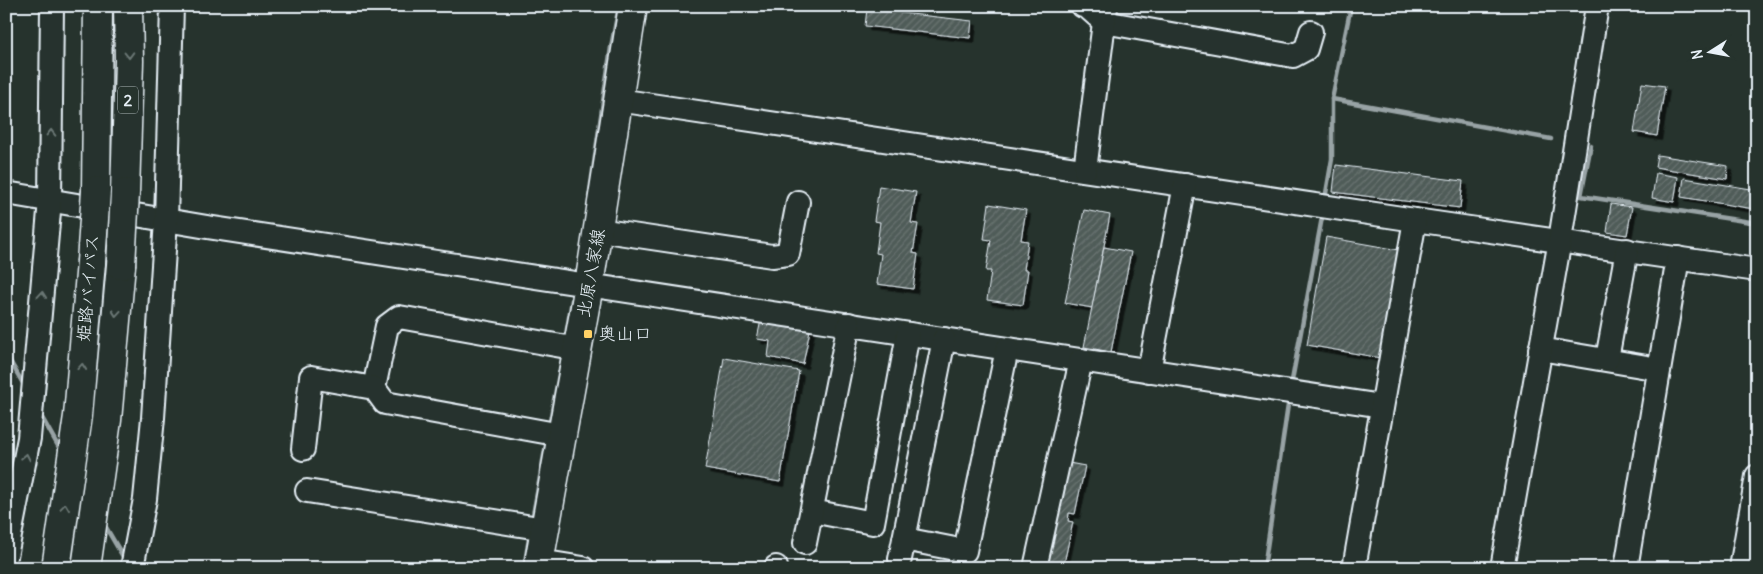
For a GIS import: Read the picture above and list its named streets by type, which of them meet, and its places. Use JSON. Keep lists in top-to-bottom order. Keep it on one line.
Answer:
{"streets":{"main road":["2","北原八家線","姫路バイパス"]},"places":{"transit":["奥山口"]},"north":"left"}
